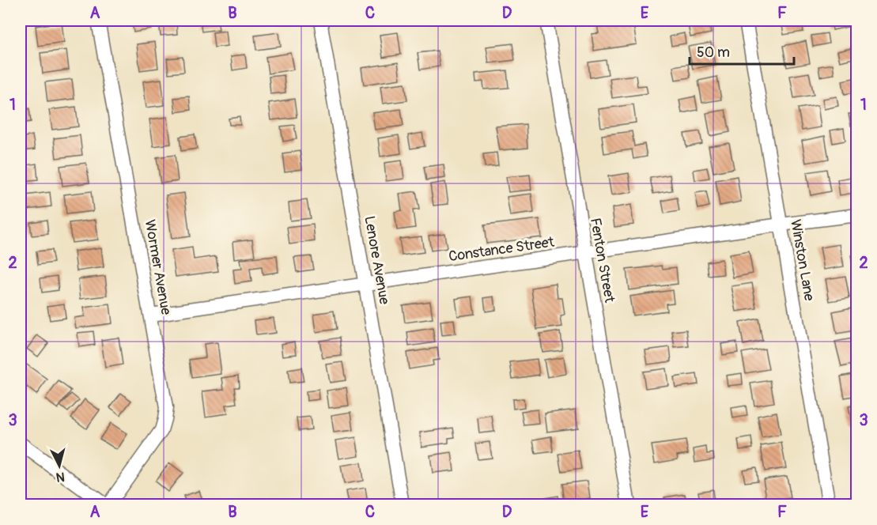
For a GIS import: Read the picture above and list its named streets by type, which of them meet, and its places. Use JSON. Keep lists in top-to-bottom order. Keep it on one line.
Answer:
{"streets":{"street":["Constance Street","Lenore Avenue","Fenton Street","Winston Lane","Wormer Avenue"]},"crossings":[["Constance Street","Lenore Avenue"],["Constance Street","Fenton Street"],["Constance Street","Winston Lane"],["Constance Street","Wormer Avenue"]],"scale_bar":"50 m","north":"bottom","grid":{"columns":["A","B","C","D","E","F"],"rows":["1","2","3"]}}
